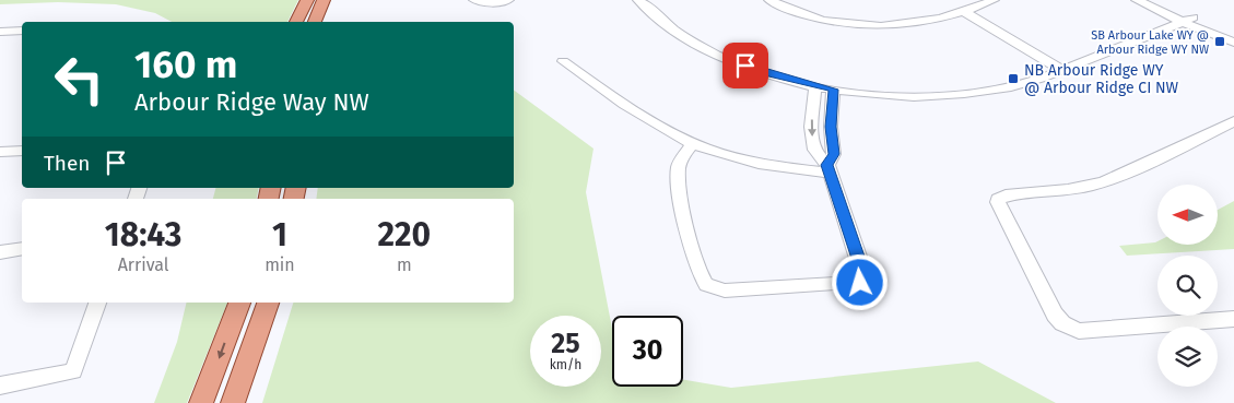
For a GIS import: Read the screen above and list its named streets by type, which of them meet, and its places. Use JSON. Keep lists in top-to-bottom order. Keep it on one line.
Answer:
{"places":{"transit":["SB Arbour Lake WY @ Arbour Ridge WY NW","NB Arbour Ridge WY @ Arbour Ridge CI NW"]},"north":"left","page":{"turn":["160 m","Arbour Ridge Way NW"],"then":"Then","eta":["18:43","Arrival","1","min","220","m"],"speed":"25 km/h","limit":"30"}}
